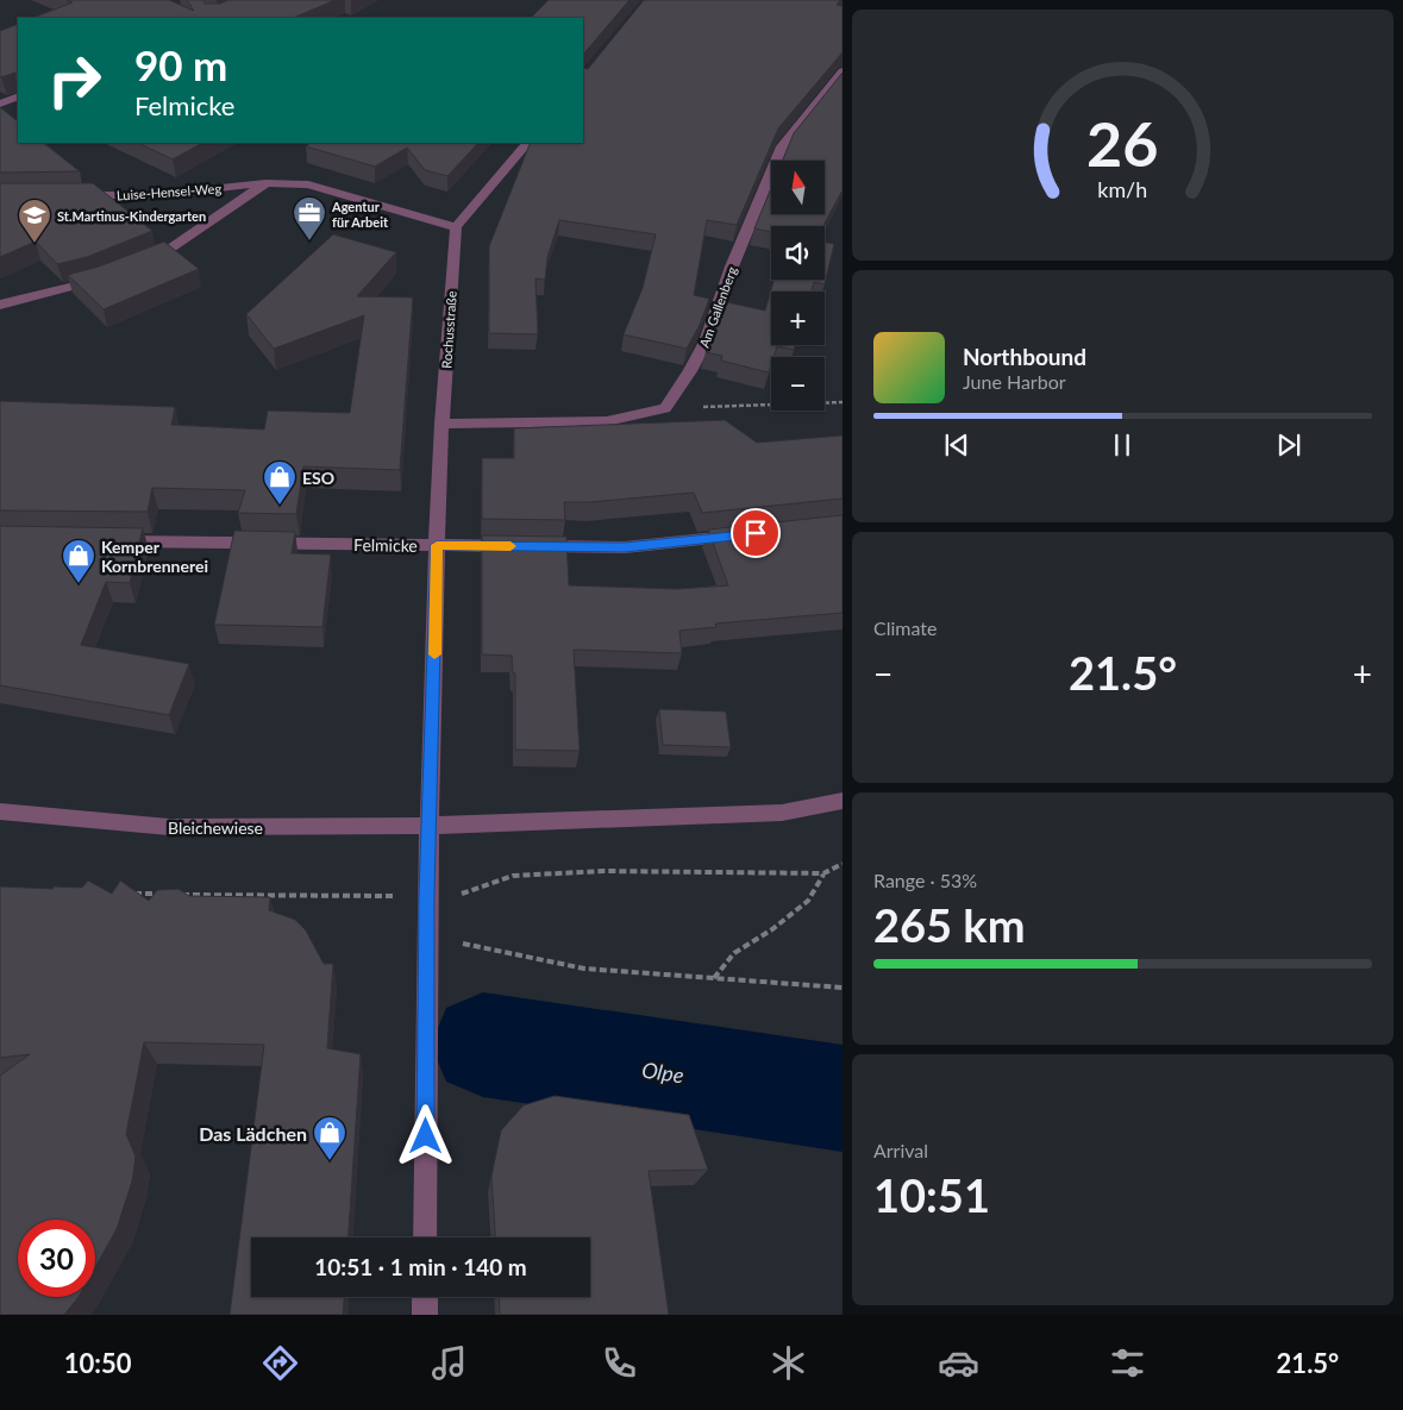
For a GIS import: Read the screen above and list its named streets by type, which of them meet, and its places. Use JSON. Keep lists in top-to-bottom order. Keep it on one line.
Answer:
{"streets":{"street":["Luise-Hensel-Weg","Am Gallenberg","Rochusstraße","Felmicke","Bleichewiese"]},"crossings":[["Luise-Hensel-Weg","Rochusstraße"],["Rochusstraße","Felmicke"],["Rochusstraße","Bleichewiese"]],"water":["Olpe"],"places":{"office":["Agentur für Arbeit"],"school or university":["St.Martinus-Kindergarten"],"shop":["ESO","Kemper Kornbrennerei","Das Lädchen"]},"north":"top","page":{"turn":["90 m","Felmicke"],"map_buttons":["+","−"],"song":["Northbound","June Harbor"],"tile":["Climate",["Range · 53%","265 km"],["Arrival","10:51"]],"heat":["−","21.5°","+"],"limit":"30","trip":"10:51 · 1 min · 140 m","tabs":["10:50","21.5°"],"gauge":["26","km/h"]}}
